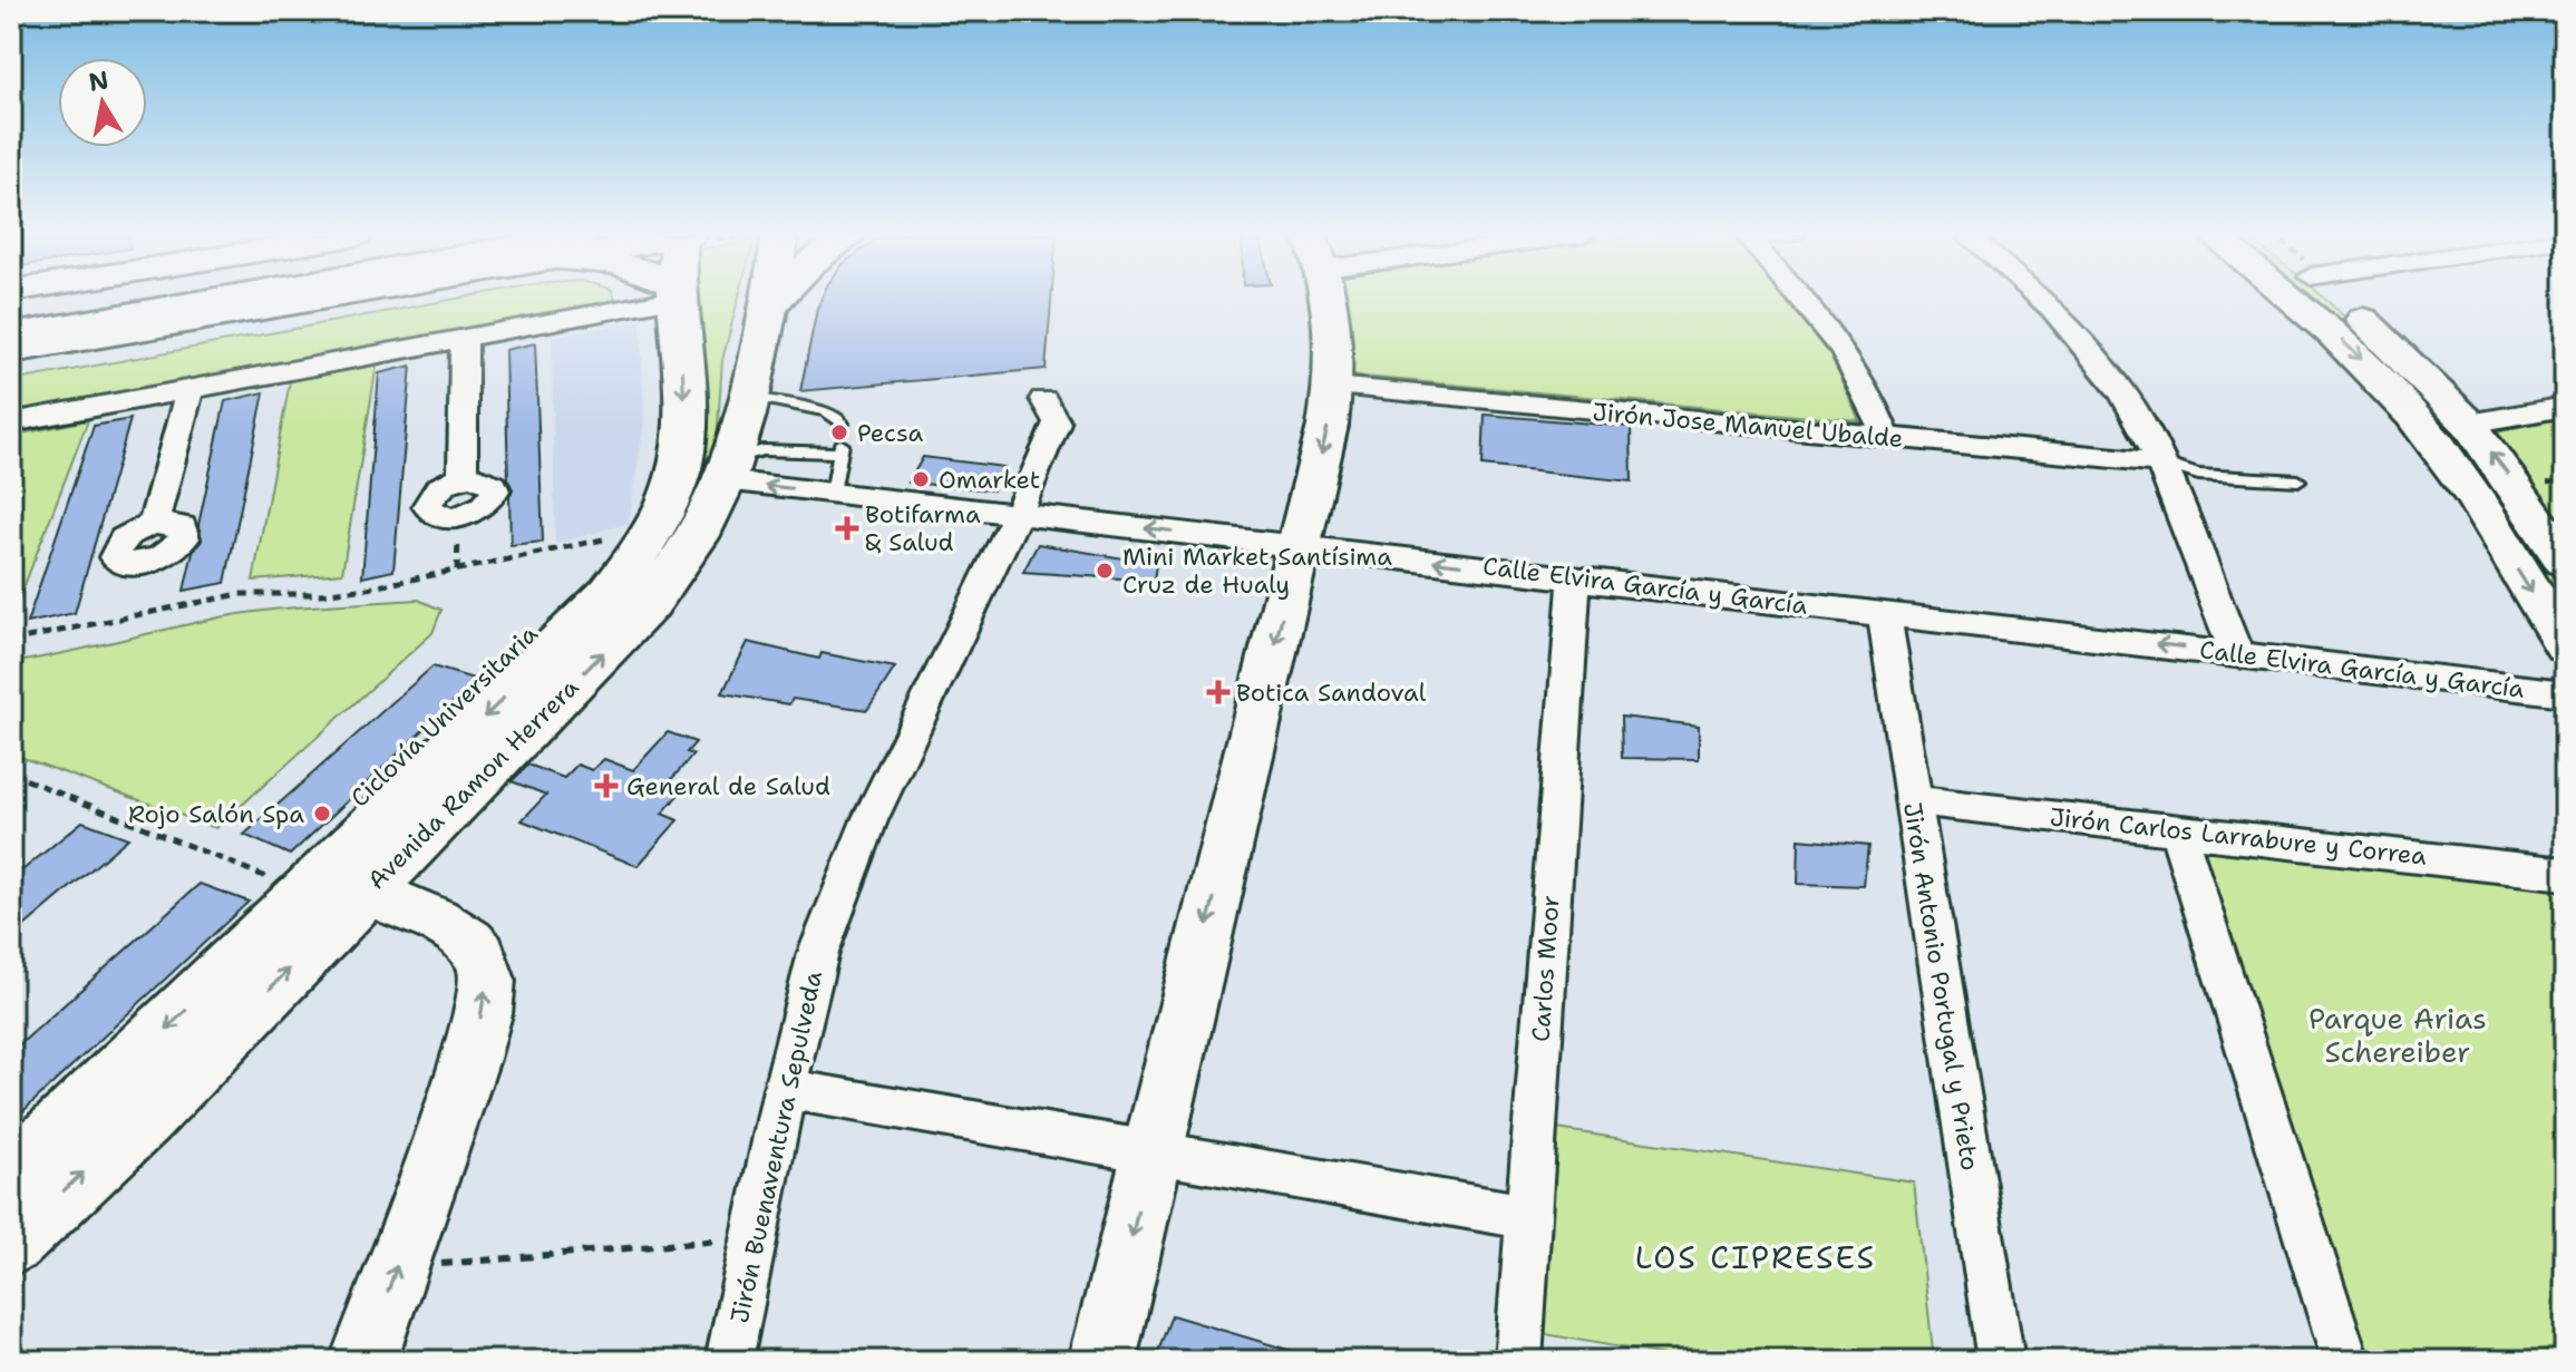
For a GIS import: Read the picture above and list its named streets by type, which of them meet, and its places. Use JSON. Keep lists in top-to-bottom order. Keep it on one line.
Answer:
{"streets":{"main road":["Avenida Ramon Herrera"],"street":["Jirón Jose Manuel Ubalde","Calle Elvira García y García","Jirón Carlos Larrabure y Correa","Carlos Moor","Jirón Antonio Portugal y Prieto","Jirón Buenaventura Sepulveda"]},"crossings":[["Calle Elvira García y García","Avenida Ramon Herrera"],["Calle Elvira García y García","Carlos Moor"],["Calle Elvira García y García","Jirón Antonio Portugal y Prieto"],["Calle Elvira García y García","Jirón Buenaventura Sepulveda"],["Jirón Carlos Larrabure y Correa","Jirón Antonio Portugal y Prieto"]],"one_way":["Calle Elvira García y García"],"districts":["LOS CIPRESES"],"parks":["Parque Arias Schereiber"],"places":{"other":["Pecsa","Omarket","Mini Market Santísima Cruz de Hualy","Rojo Salón Spa"],"health":["Botifarma & Salud","Botica Sandoval","General de Salud"]},"north":"top"}
